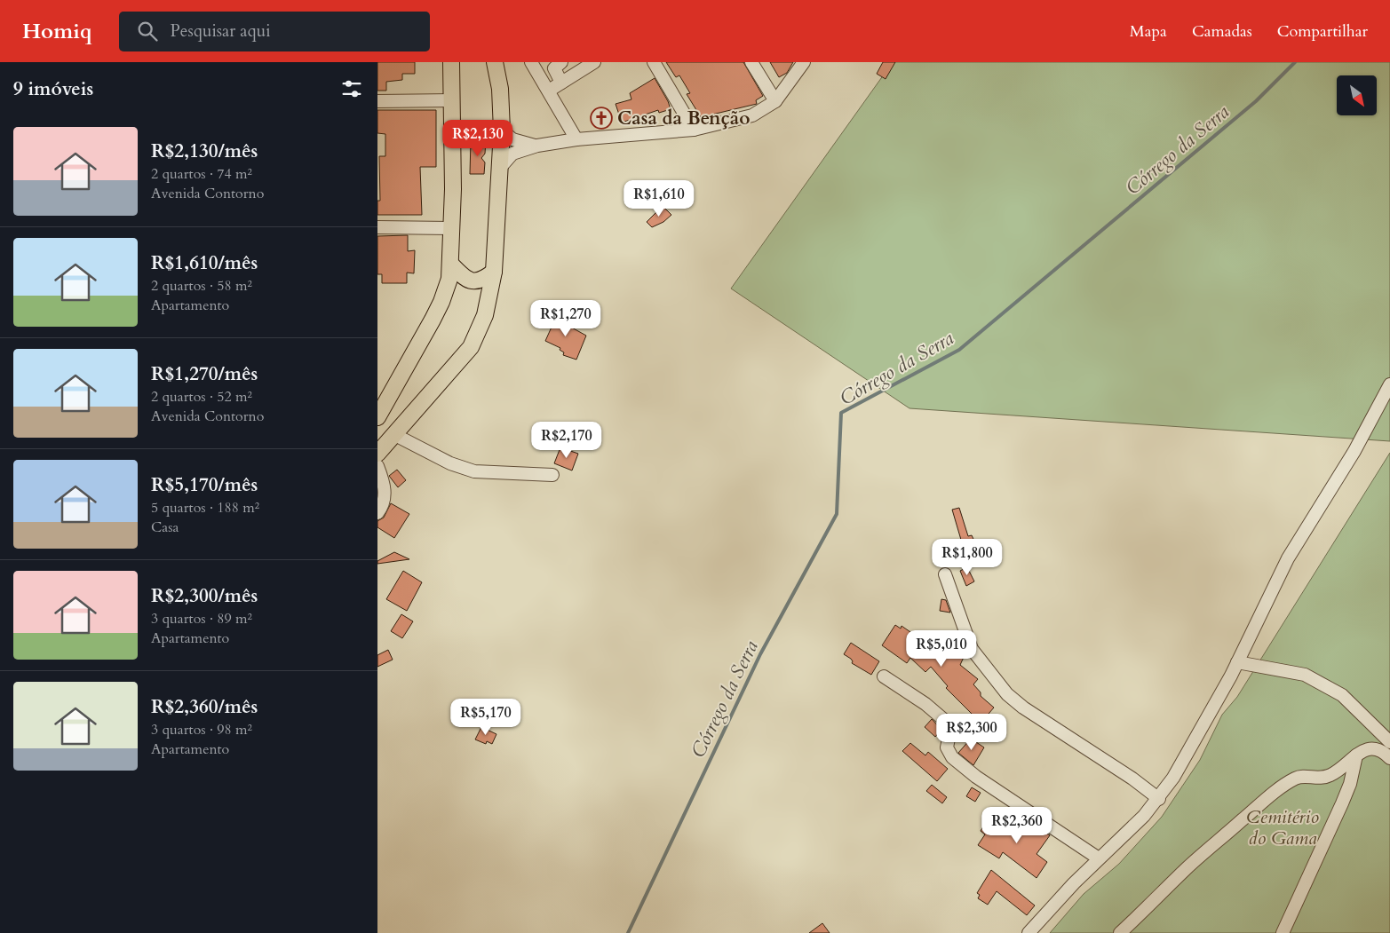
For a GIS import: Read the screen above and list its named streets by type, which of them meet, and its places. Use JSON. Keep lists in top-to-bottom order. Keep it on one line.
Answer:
{"water":["Córrego da Serra"],"parks":["Cemitério do Gama"],"places":{"church":["Casa da Benção"]},"north":"bottom right","page":{"header":"Homiq","search":"Pesquisar aqui","nav":["Mapa","Camadas","Compartilhar"],"heading":"9 imóveis","list":[{"name":"R$2,130/mês","note":"2 quartos · 74 m² · Avenida Contorno"},{"name":"R$1,610/mês","note":"2 quartos · 58 m² · Apartamento"},{"name":"R$1,270/mês","note":"2 quartos · 52 m² · Avenida Contorno"},{"name":"R$5,170/mês","note":"5 quartos · 188 m² · Casa"},{"name":"R$2,300/mês","note":"3 quartos · 89 m² · Apartamento"},{"name":"R$2,360/mês","note":"3 quartos · 98 m² · Apartamento"}],"price":["R$2,130","R$1,610","R$1,270","R$2,170","R$1,800","R$5,010","R$5,170","R$2,300","R$2,360"]}}
